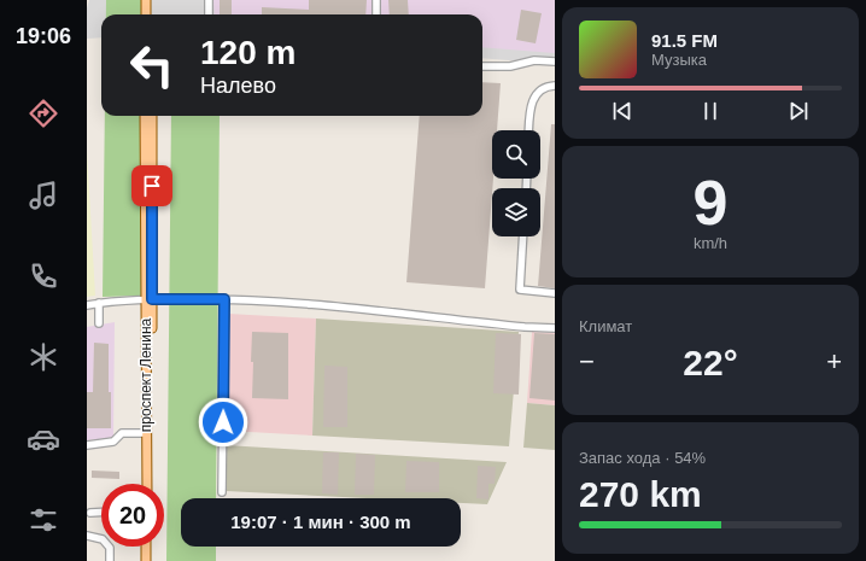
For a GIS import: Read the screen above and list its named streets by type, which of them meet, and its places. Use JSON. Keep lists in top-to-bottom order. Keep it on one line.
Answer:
{"streets":{"main road":["проспект Ленина"]},"page":{"tabs":"19:06","turn":["120 m","Налево"],"song":["91.5 FM","Музыка"],"tile":[["9","km/h"],"Климат",["Запас хода · 54%","270 km"]],"heat":["−","22°","+"],"limit":"20","trip":"19:07 · 1 мин · 300 m"}}
